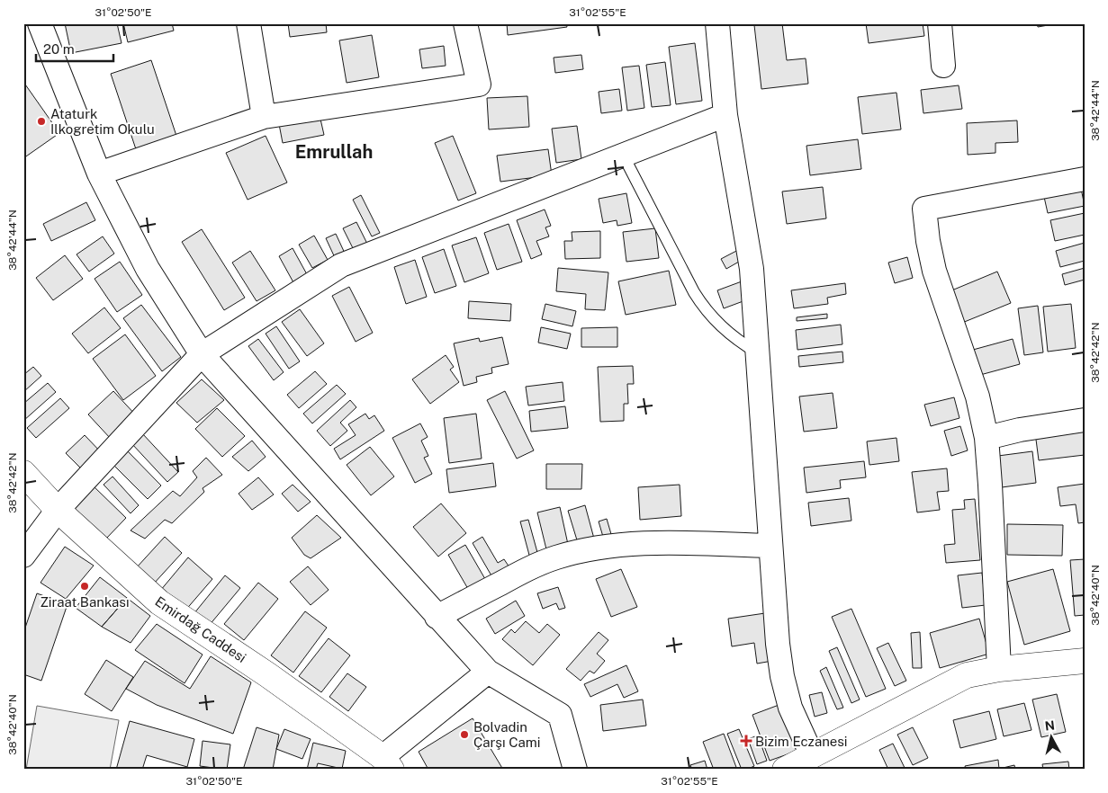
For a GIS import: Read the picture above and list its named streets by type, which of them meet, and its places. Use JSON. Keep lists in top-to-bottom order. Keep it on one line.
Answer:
{"streets":{"main road":["Emirdağ Caddesi"]},"districts":["Emrullah"],"places":{"other":["Ataturk Ilkogretim Okulu","Ziraat Bankası","Bolvadin Çarşı Cami"],"health":["Bizim Eczanesi"]},"scale_bar":"20 m","north":"top","coordinates":["31°02'50\"E","31°02'55\"E","38°42'44\"N","38°42'42\"N","38°42'40\"N"]}
